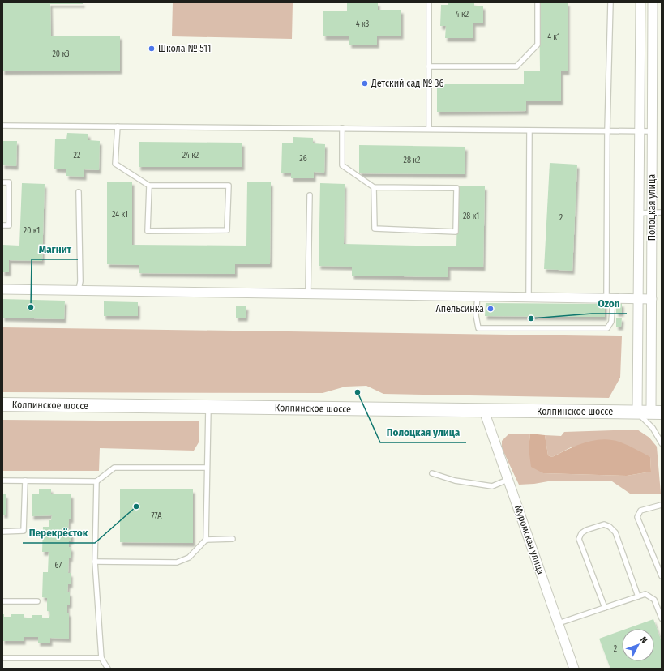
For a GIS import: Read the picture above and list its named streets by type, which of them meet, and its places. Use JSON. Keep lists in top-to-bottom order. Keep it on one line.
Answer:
{"streets":{"main road":["Колпинское шоссе"],"street":["Полоцкая улица","Муромская улица"]},"crossings":[["Полоцкая улица","Колпинское шоссе"],["Колпинское шоссе","Муромская улица"]],"places":["Школа № 511","Детский сад № 36","Магнит","Апельсинка","Ozon","Полоцкая улица","Перекрёсток"],"house_numbers":["4 к2","4 к3","4 к1","20 к3","22","24 к2","26","28 к2","24 к1","28 к1","2","20 к1","77А","67","2"],"north":"top right"}
